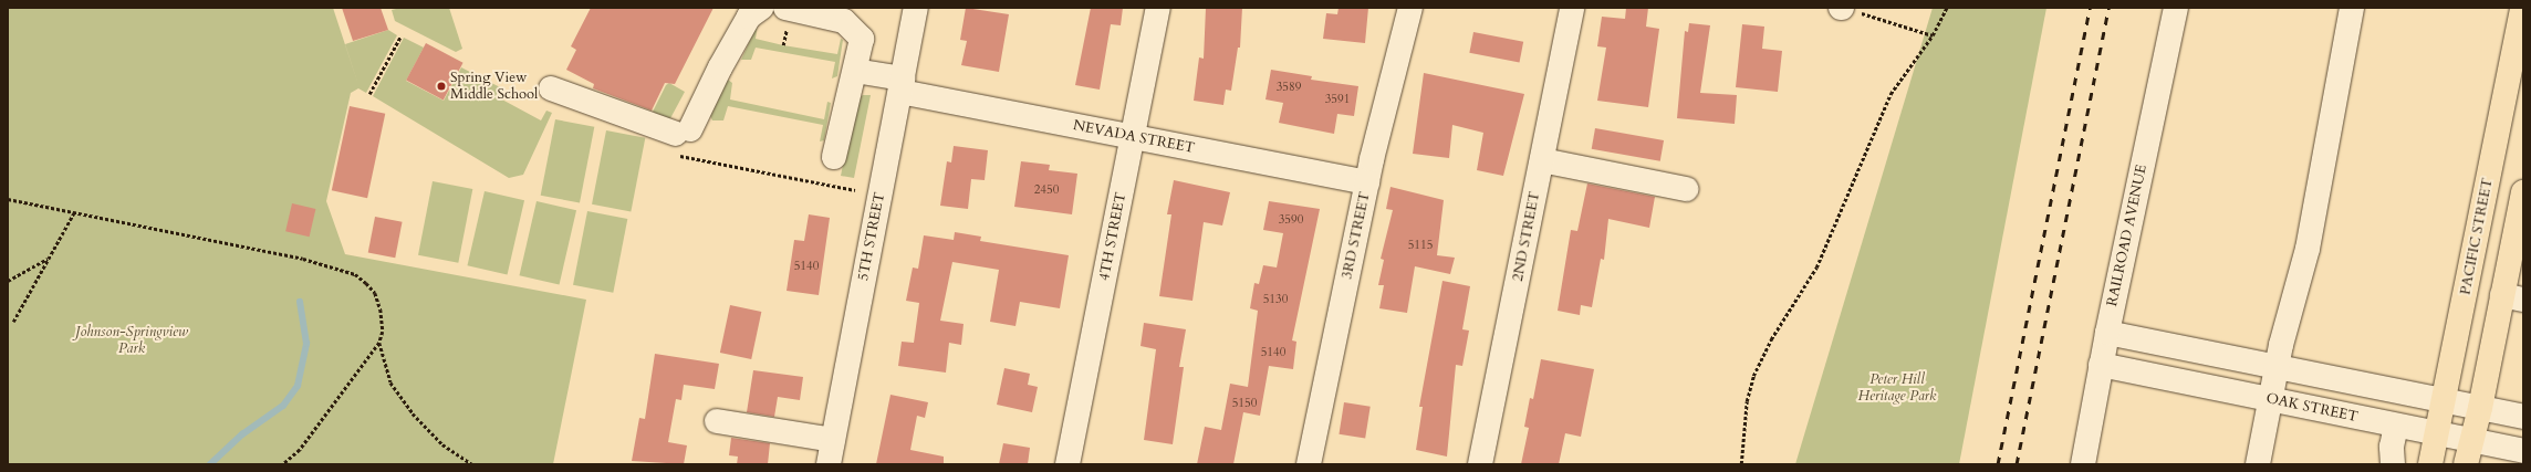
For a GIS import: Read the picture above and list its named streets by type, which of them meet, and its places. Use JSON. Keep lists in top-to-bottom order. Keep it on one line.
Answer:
{"streets":{"main road":["PACIFIC STREET"],"street":["NEVADA STREET","3RD STREET","RAILROAD AVENUE","5TH STREET","4TH STREET","2ND STREET","OAK STREET"]},"crossings":[["NEVADA STREET","3RD STREET"],["NEVADA STREET","5TH STREET"],["NEVADA STREET","4TH STREET"],["RAILROAD AVENUE","OAK STREET"],["PACIFIC STREET","OAK STREET"]],"parks":["Johnson-Springview Park","Peter Hill Heritage Park"],"places":["Spring View Middle School"],"house_numbers":["3589","3591","2450","3590","5115","5140","5130","5140","5150"]}
